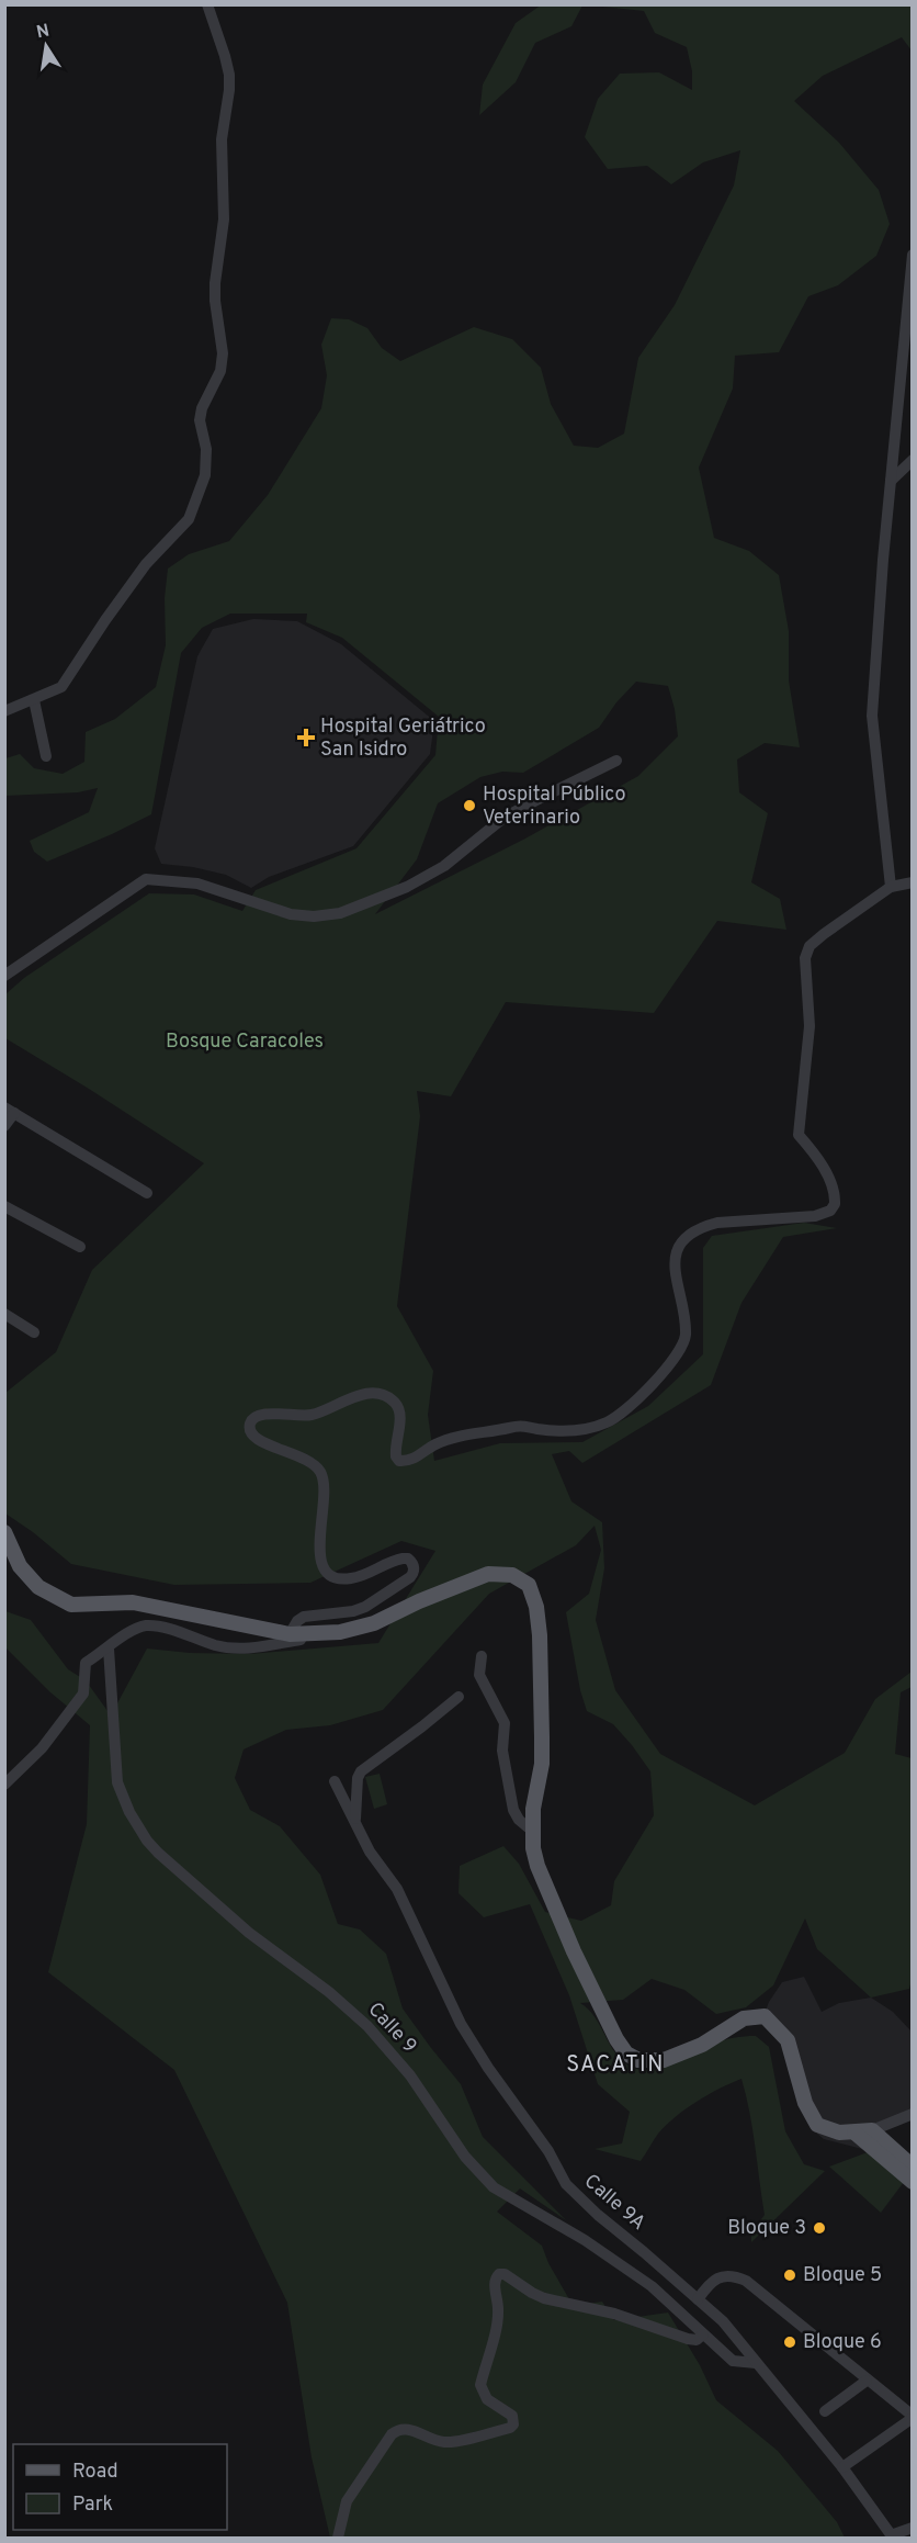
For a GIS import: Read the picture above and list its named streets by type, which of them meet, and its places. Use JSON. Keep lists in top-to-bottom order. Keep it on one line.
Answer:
{"streets":{"street":["Calle 9","Calle 9A"]},"crossings":[["Calle 9","Calle 9A"]],"districts":["SACATIN"],"parks":["Bosque Caracoles"],"places":{"health":["Hospital Geriátrico San Isidro"],"other":["Hospital Público Veterinario","Bloque 3","Bloque 5","Bloque 6"]},"legend":["Road","Park"],"north":"top"}
